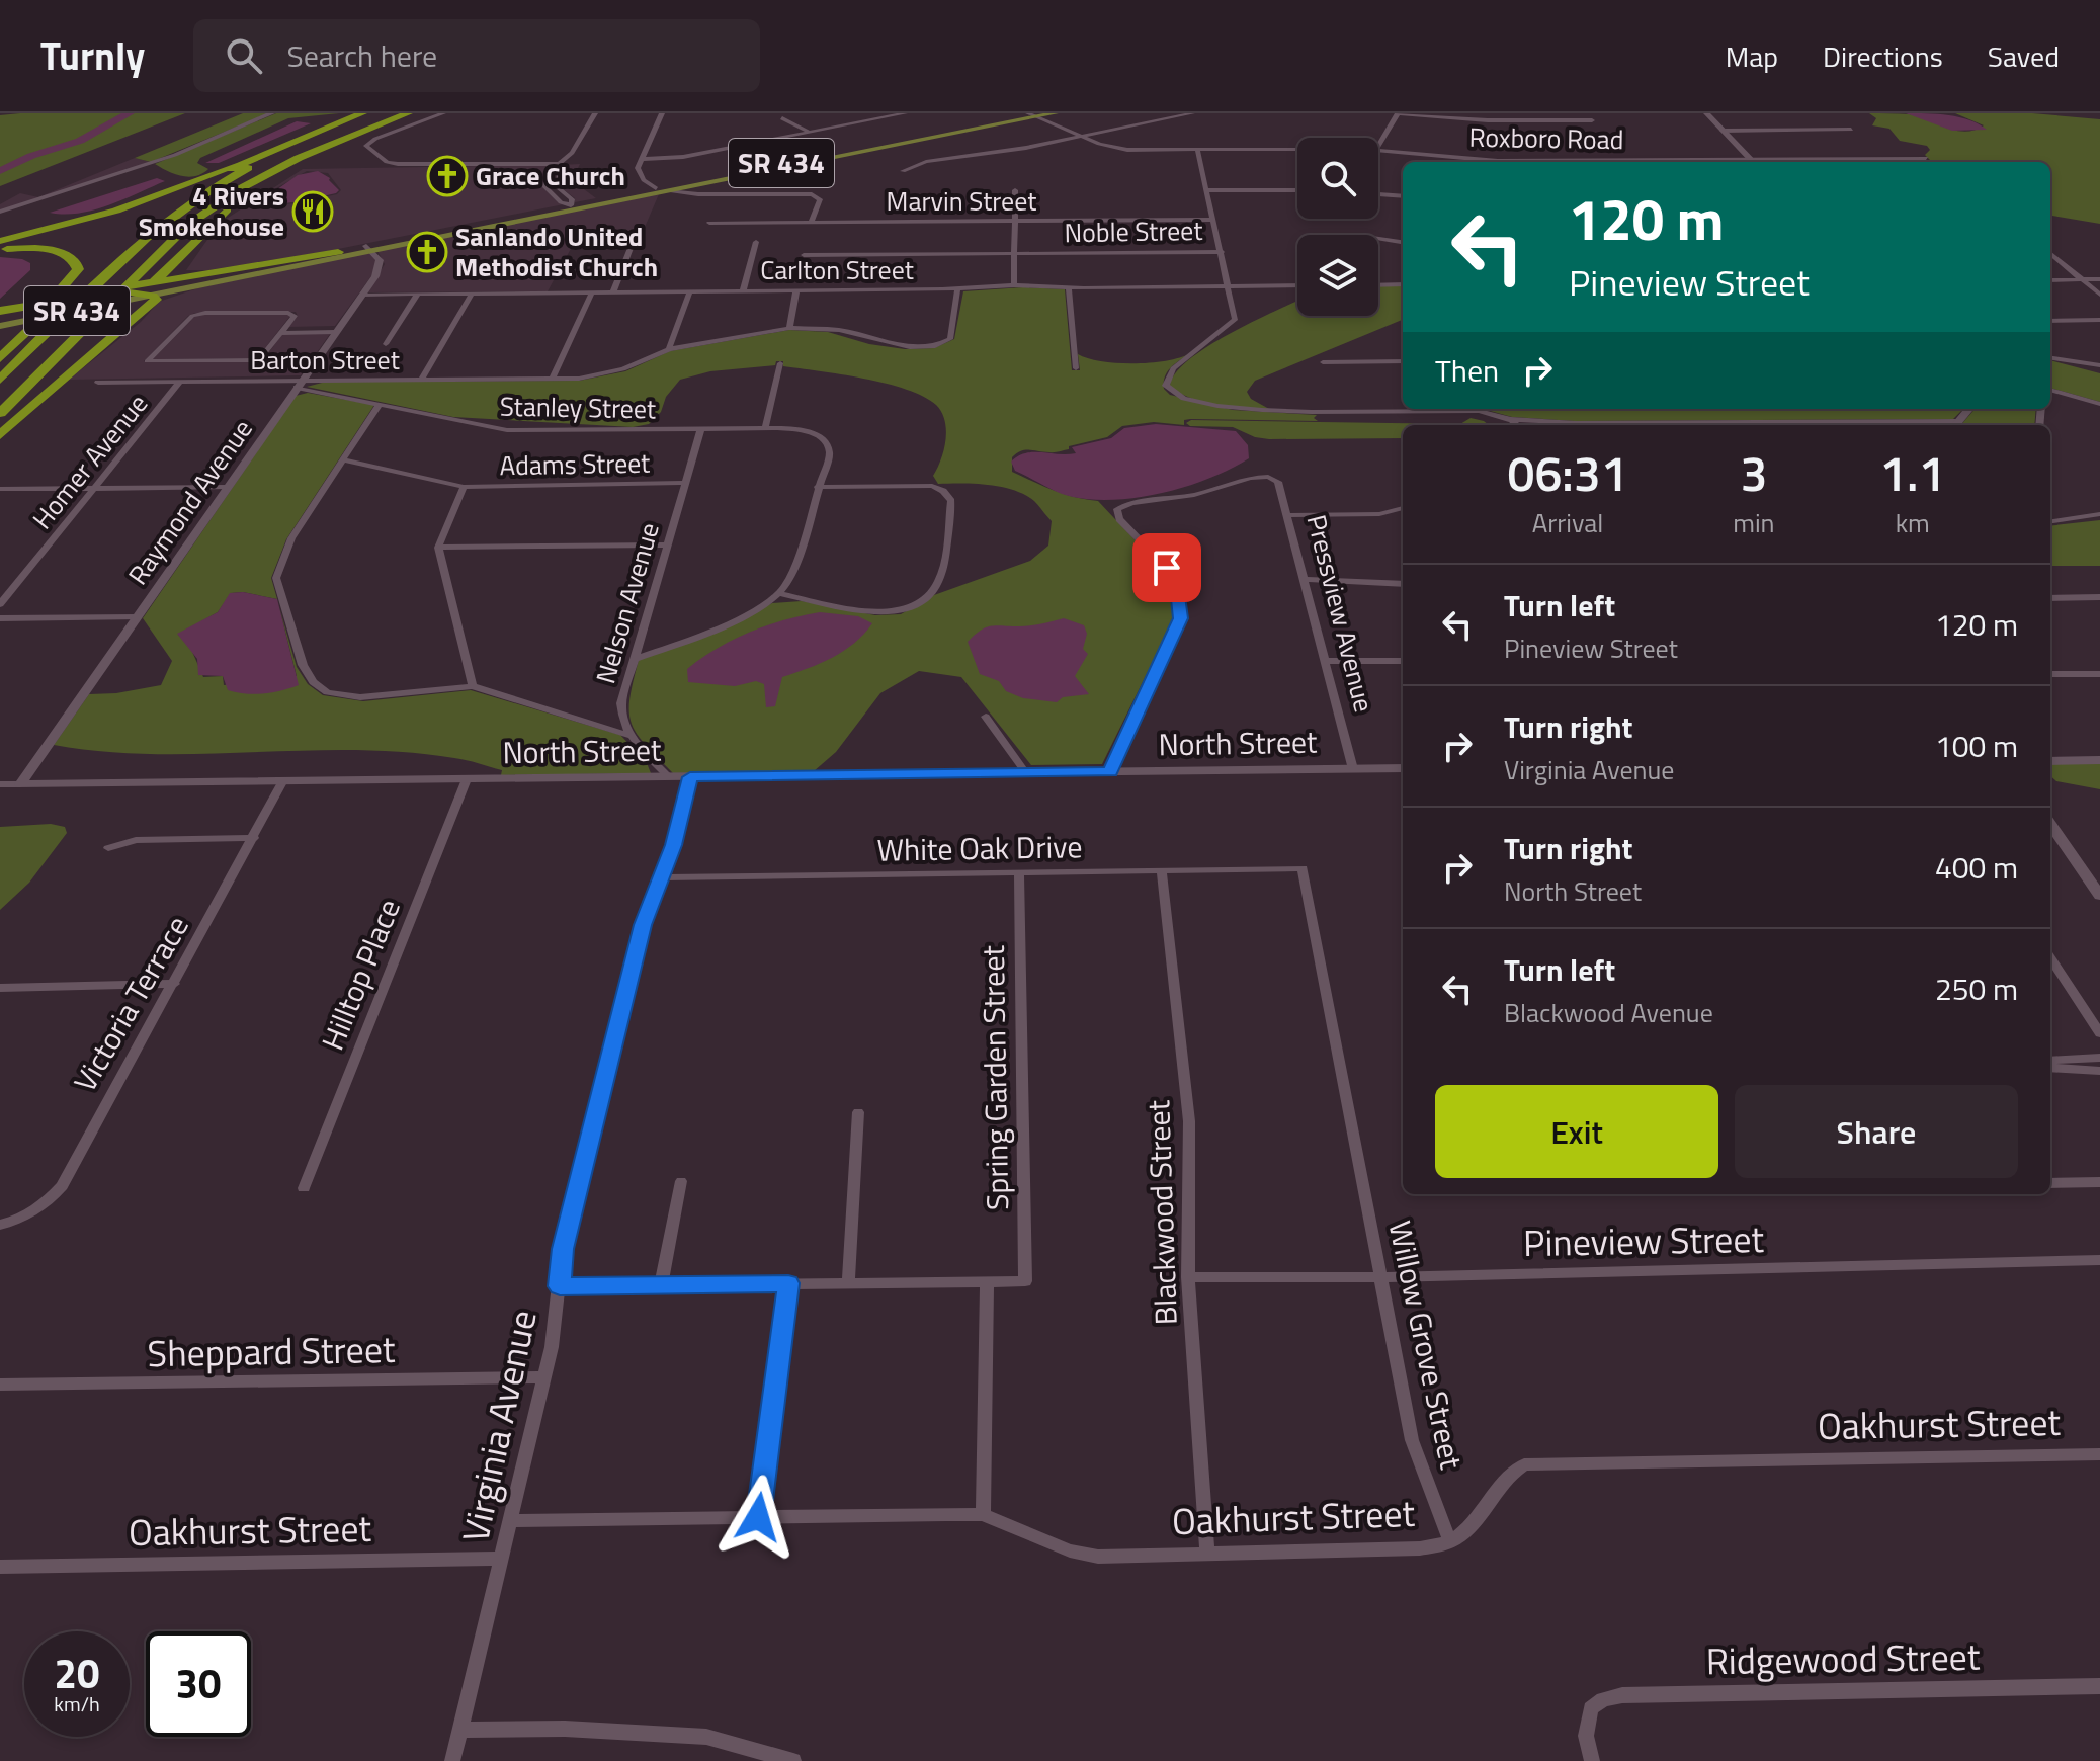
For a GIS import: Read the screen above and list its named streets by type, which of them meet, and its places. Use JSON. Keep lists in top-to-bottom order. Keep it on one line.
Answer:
{"streets":{"main road":["SR 434"],"street":["Roxboro Road","Marvin Street","Noble Street","Carlton Street","Barton Street","Stanley Street","Homer Avenue","Adams Street","Raymond Avenue","Nelson Avenue","Pressview Avenue","North Street","White Oak Drive","Hilltop Place","Victoria Terrace","Spring Garden Street","Blackwood Street","Pineview Street","Willow Grove Street","Sheppard Street","Oakhurst Street","Virginia Avenue","Ridgewood Street"]},"crossings":[["Roxboro Road","SR 434"],["SR 434","Raymond Avenue"],["Carlton Street","Barton Street"],["Carlton Street","Raymond Avenue"],["Barton Street","Stanley Street"],["Barton Street","Homer Avenue"],["Barton Street","Raymond Avenue"],["Stanley Street","Raymond Avenue"],["Stanley Street","Nelson Avenue"],["Adams Street","Nelson Avenue"],["Raymond Avenue","North Street"],["Pressview Avenue","North Street"],["North Street","Hilltop Place"],["North Street","Victoria Terrace"],["North Street","Virginia Avenue"],["White Oak Drive","Spring Garden Street"],["White Oak Drive","Blackwood Street"],["White Oak Drive","Willow Grove Street"],["White Oak Drive","Virginia Avenue"],["Blackwood Street","Pineview Street"],["Blackwood Street","Oakhurst Street"],["Pineview Street","Willow Grove Street"],["Willow Grove Street","Oakhurst Street"],["Sheppard Street","Virginia Avenue"],["Oakhurst Street","Virginia Avenue"]],"places":{"church":["Grace Church","Sanlando United Methodist Church"],"restaurant":["4 Rivers Smokehouse"]},"page":{"header":"Turnly","search":"Search here","nav":["Map","Directions","Saved"],"turn":["120 m","Pineview Street"],"then":"Then","eta":["06:31","Arrival","3","min","1.1","km"],"list":[{"name":"Turn left","note":"Pineview Street","value":"120 m"},{"name":"Turn right","note":"Virginia Avenue","value":"100 m"},{"name":"Turn right","note":"North Street","value":"400 m"},{"name":"Turn left","note":"Blackwood Avenue","value":"250 m"}],"buttons":["Exit","Share"],"speed":"20 km/h","limit":"30"}}
